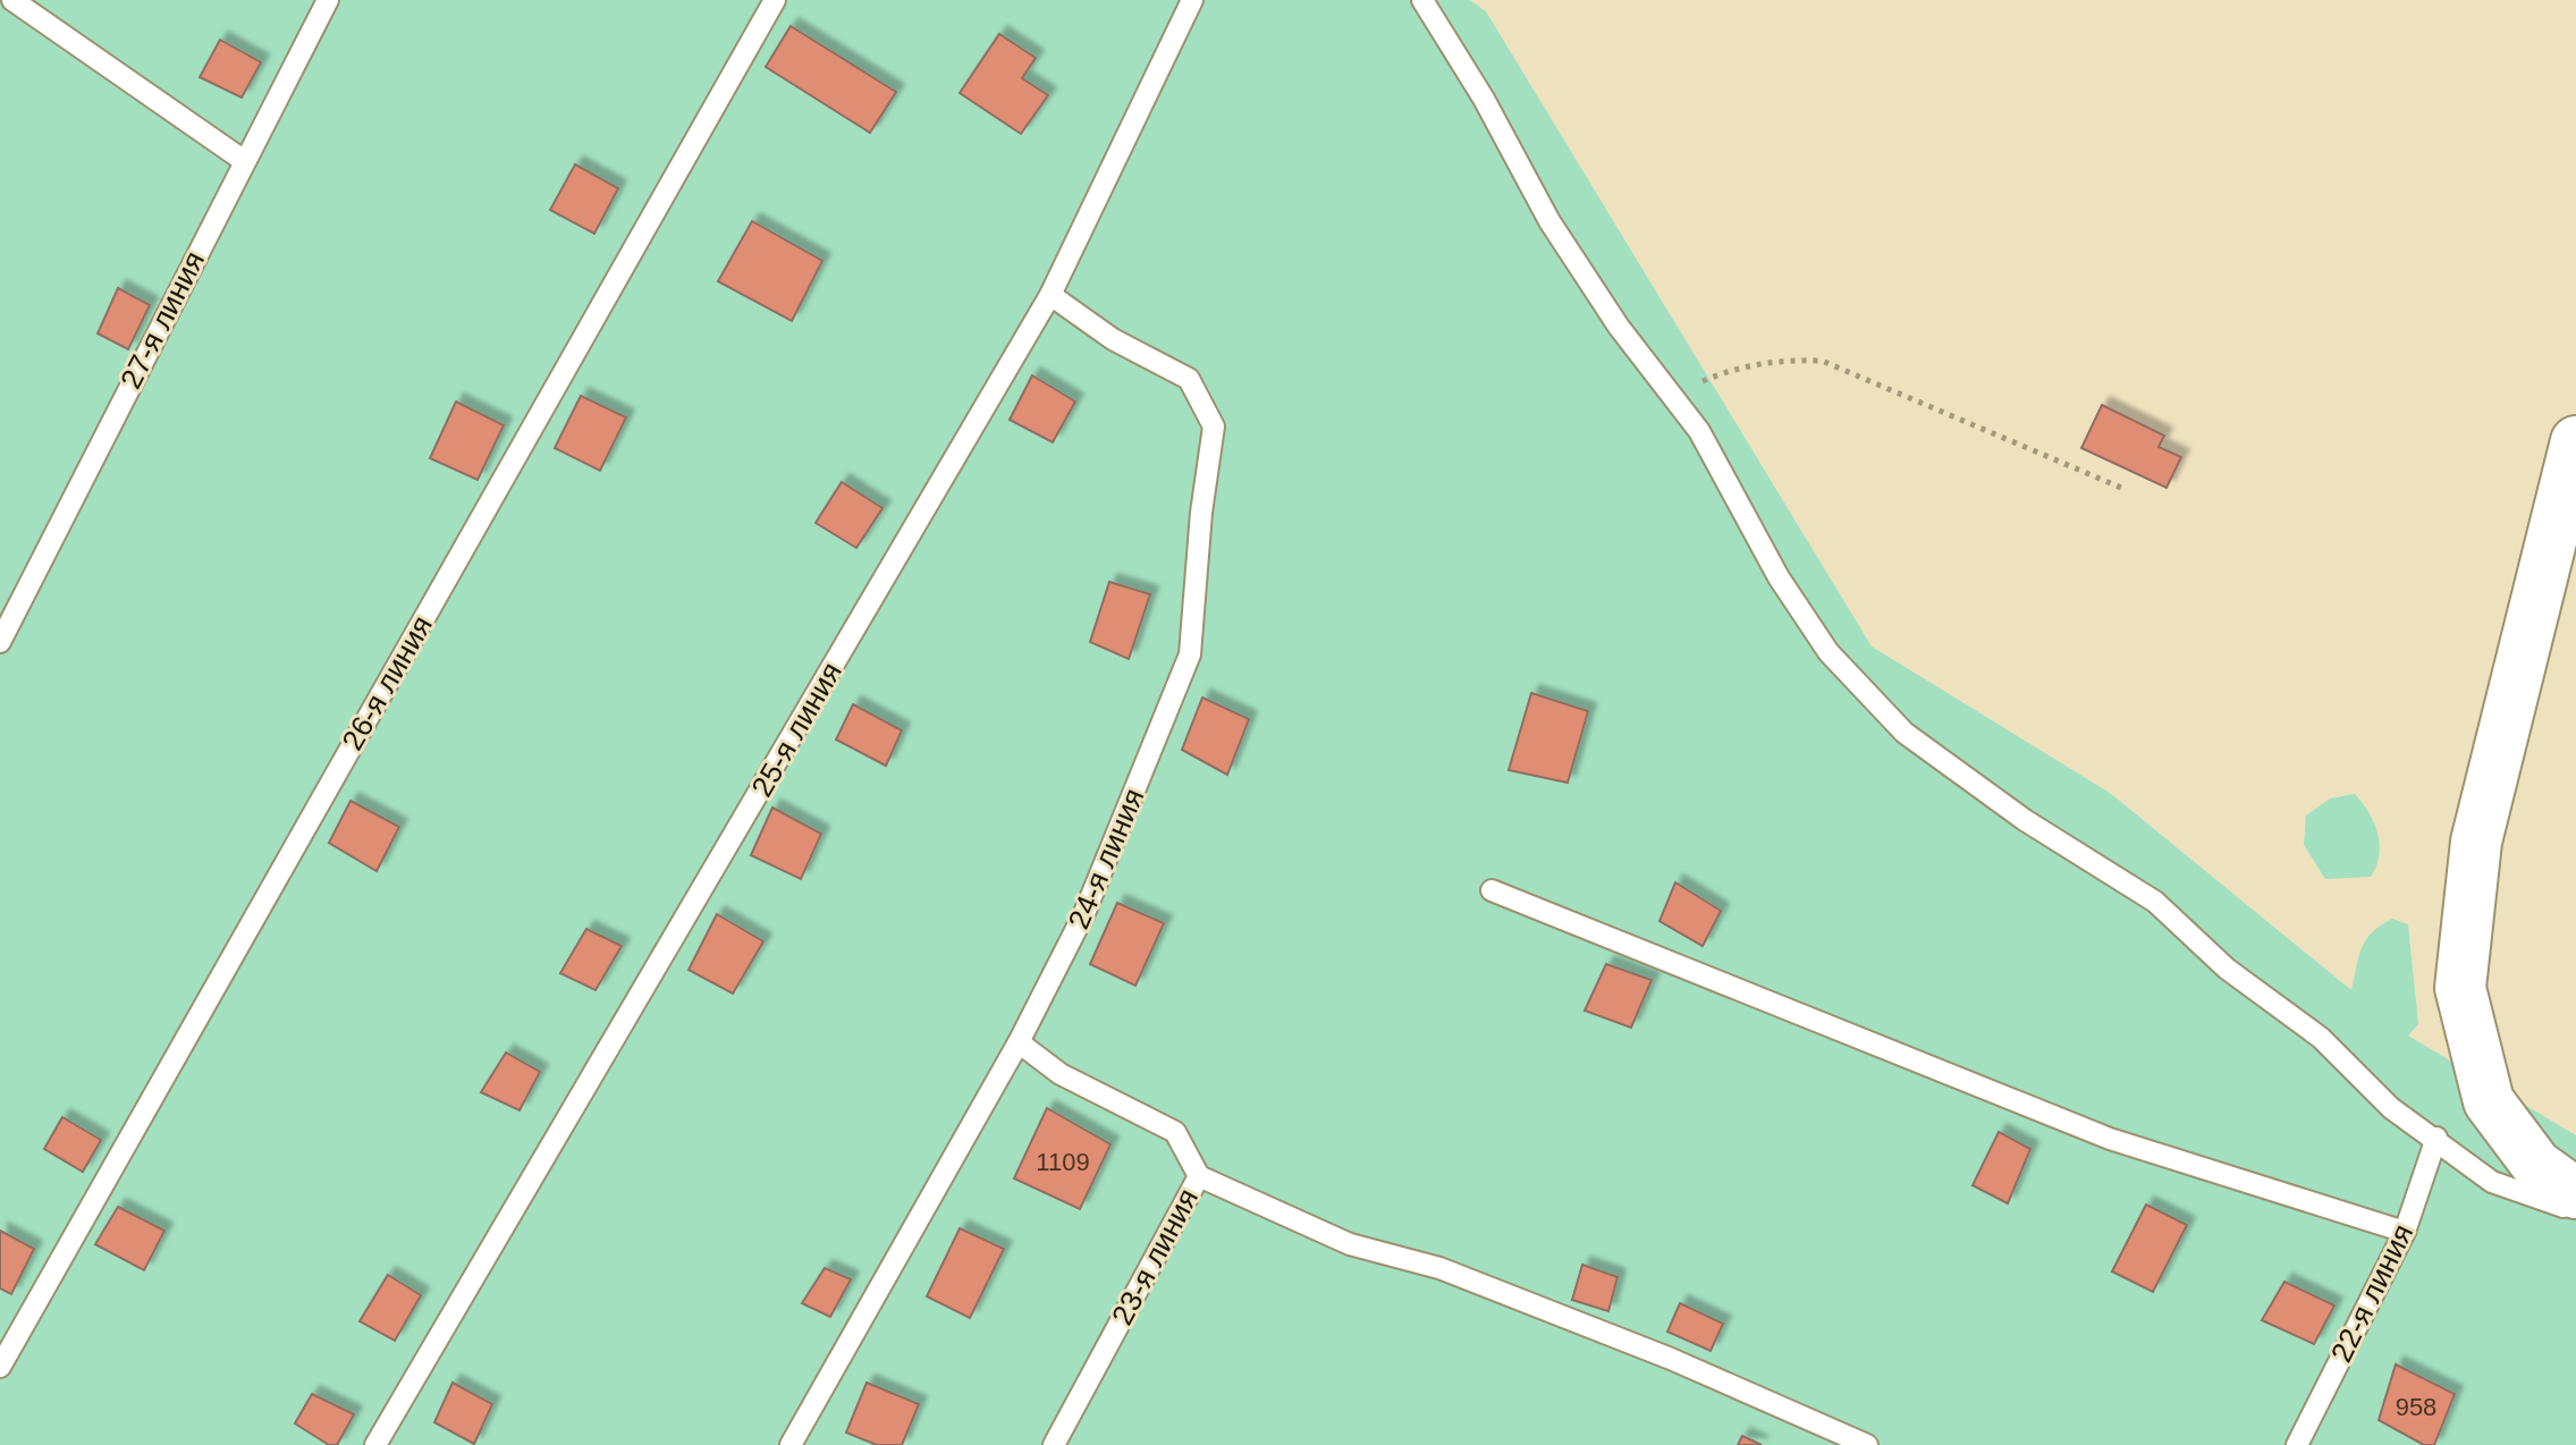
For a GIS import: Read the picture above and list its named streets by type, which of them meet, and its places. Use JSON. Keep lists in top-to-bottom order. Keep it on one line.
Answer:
{"streets":{"lane":["27-я линия","26-я линия","25-я линия","24-я линия","23-я линия","22-я линия"]},"crossings":[["25-я линия","24-я линия"],["24-я линия","23-я линия"]],"house_numbers":["1109","958"]}
